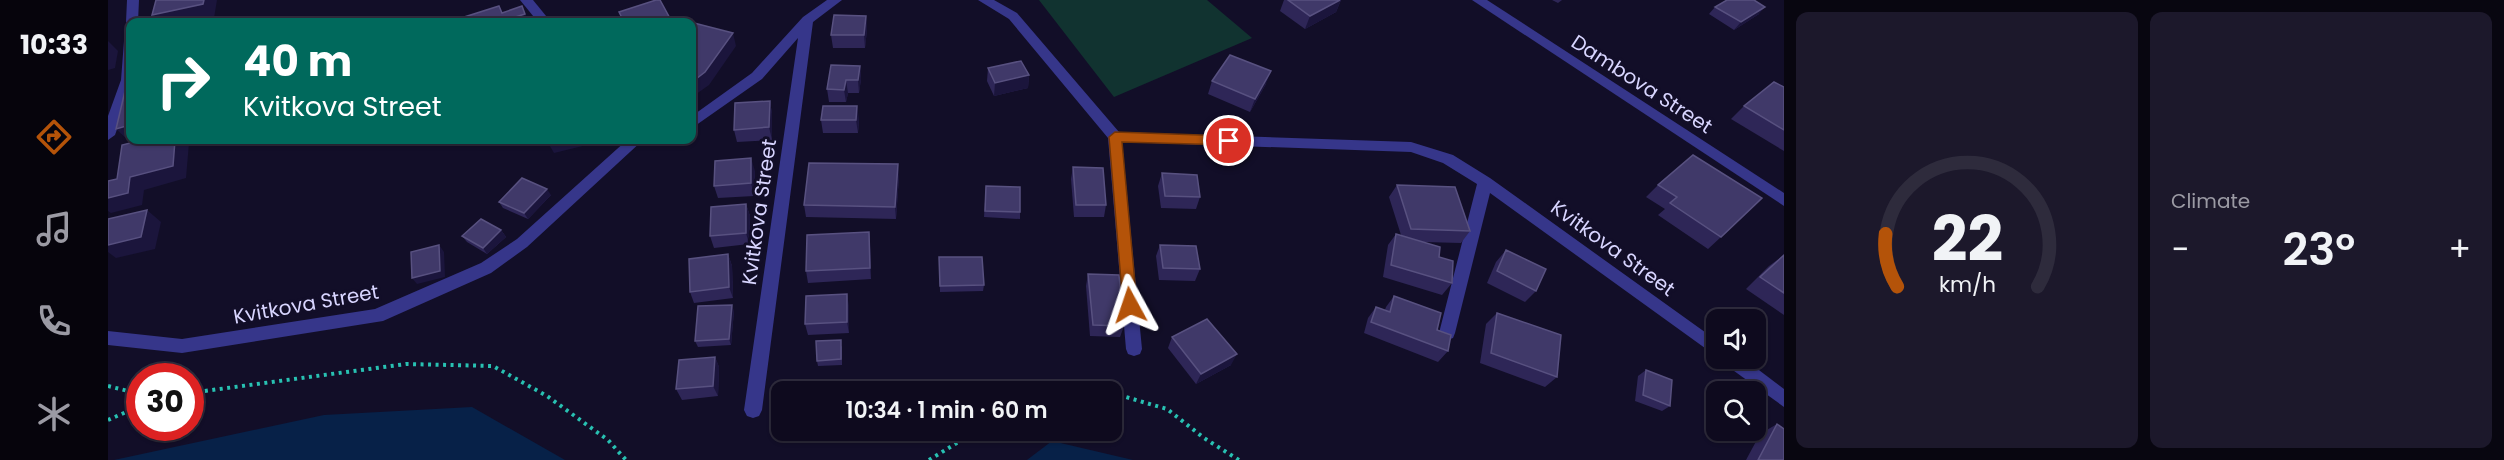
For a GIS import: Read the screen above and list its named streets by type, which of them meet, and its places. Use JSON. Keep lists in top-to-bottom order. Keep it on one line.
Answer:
{"streets":{"street":["Dambova Street","Kvitkova Street"]},"page":{"tabs":"10:33","tile":"Climate","turn":["40 m","Kvitkova Street"],"heat":["−","23°","+"],"limit":"30","trip":"10:34 · 1 min · 60 m","gauge":["22","km/h"]}}
